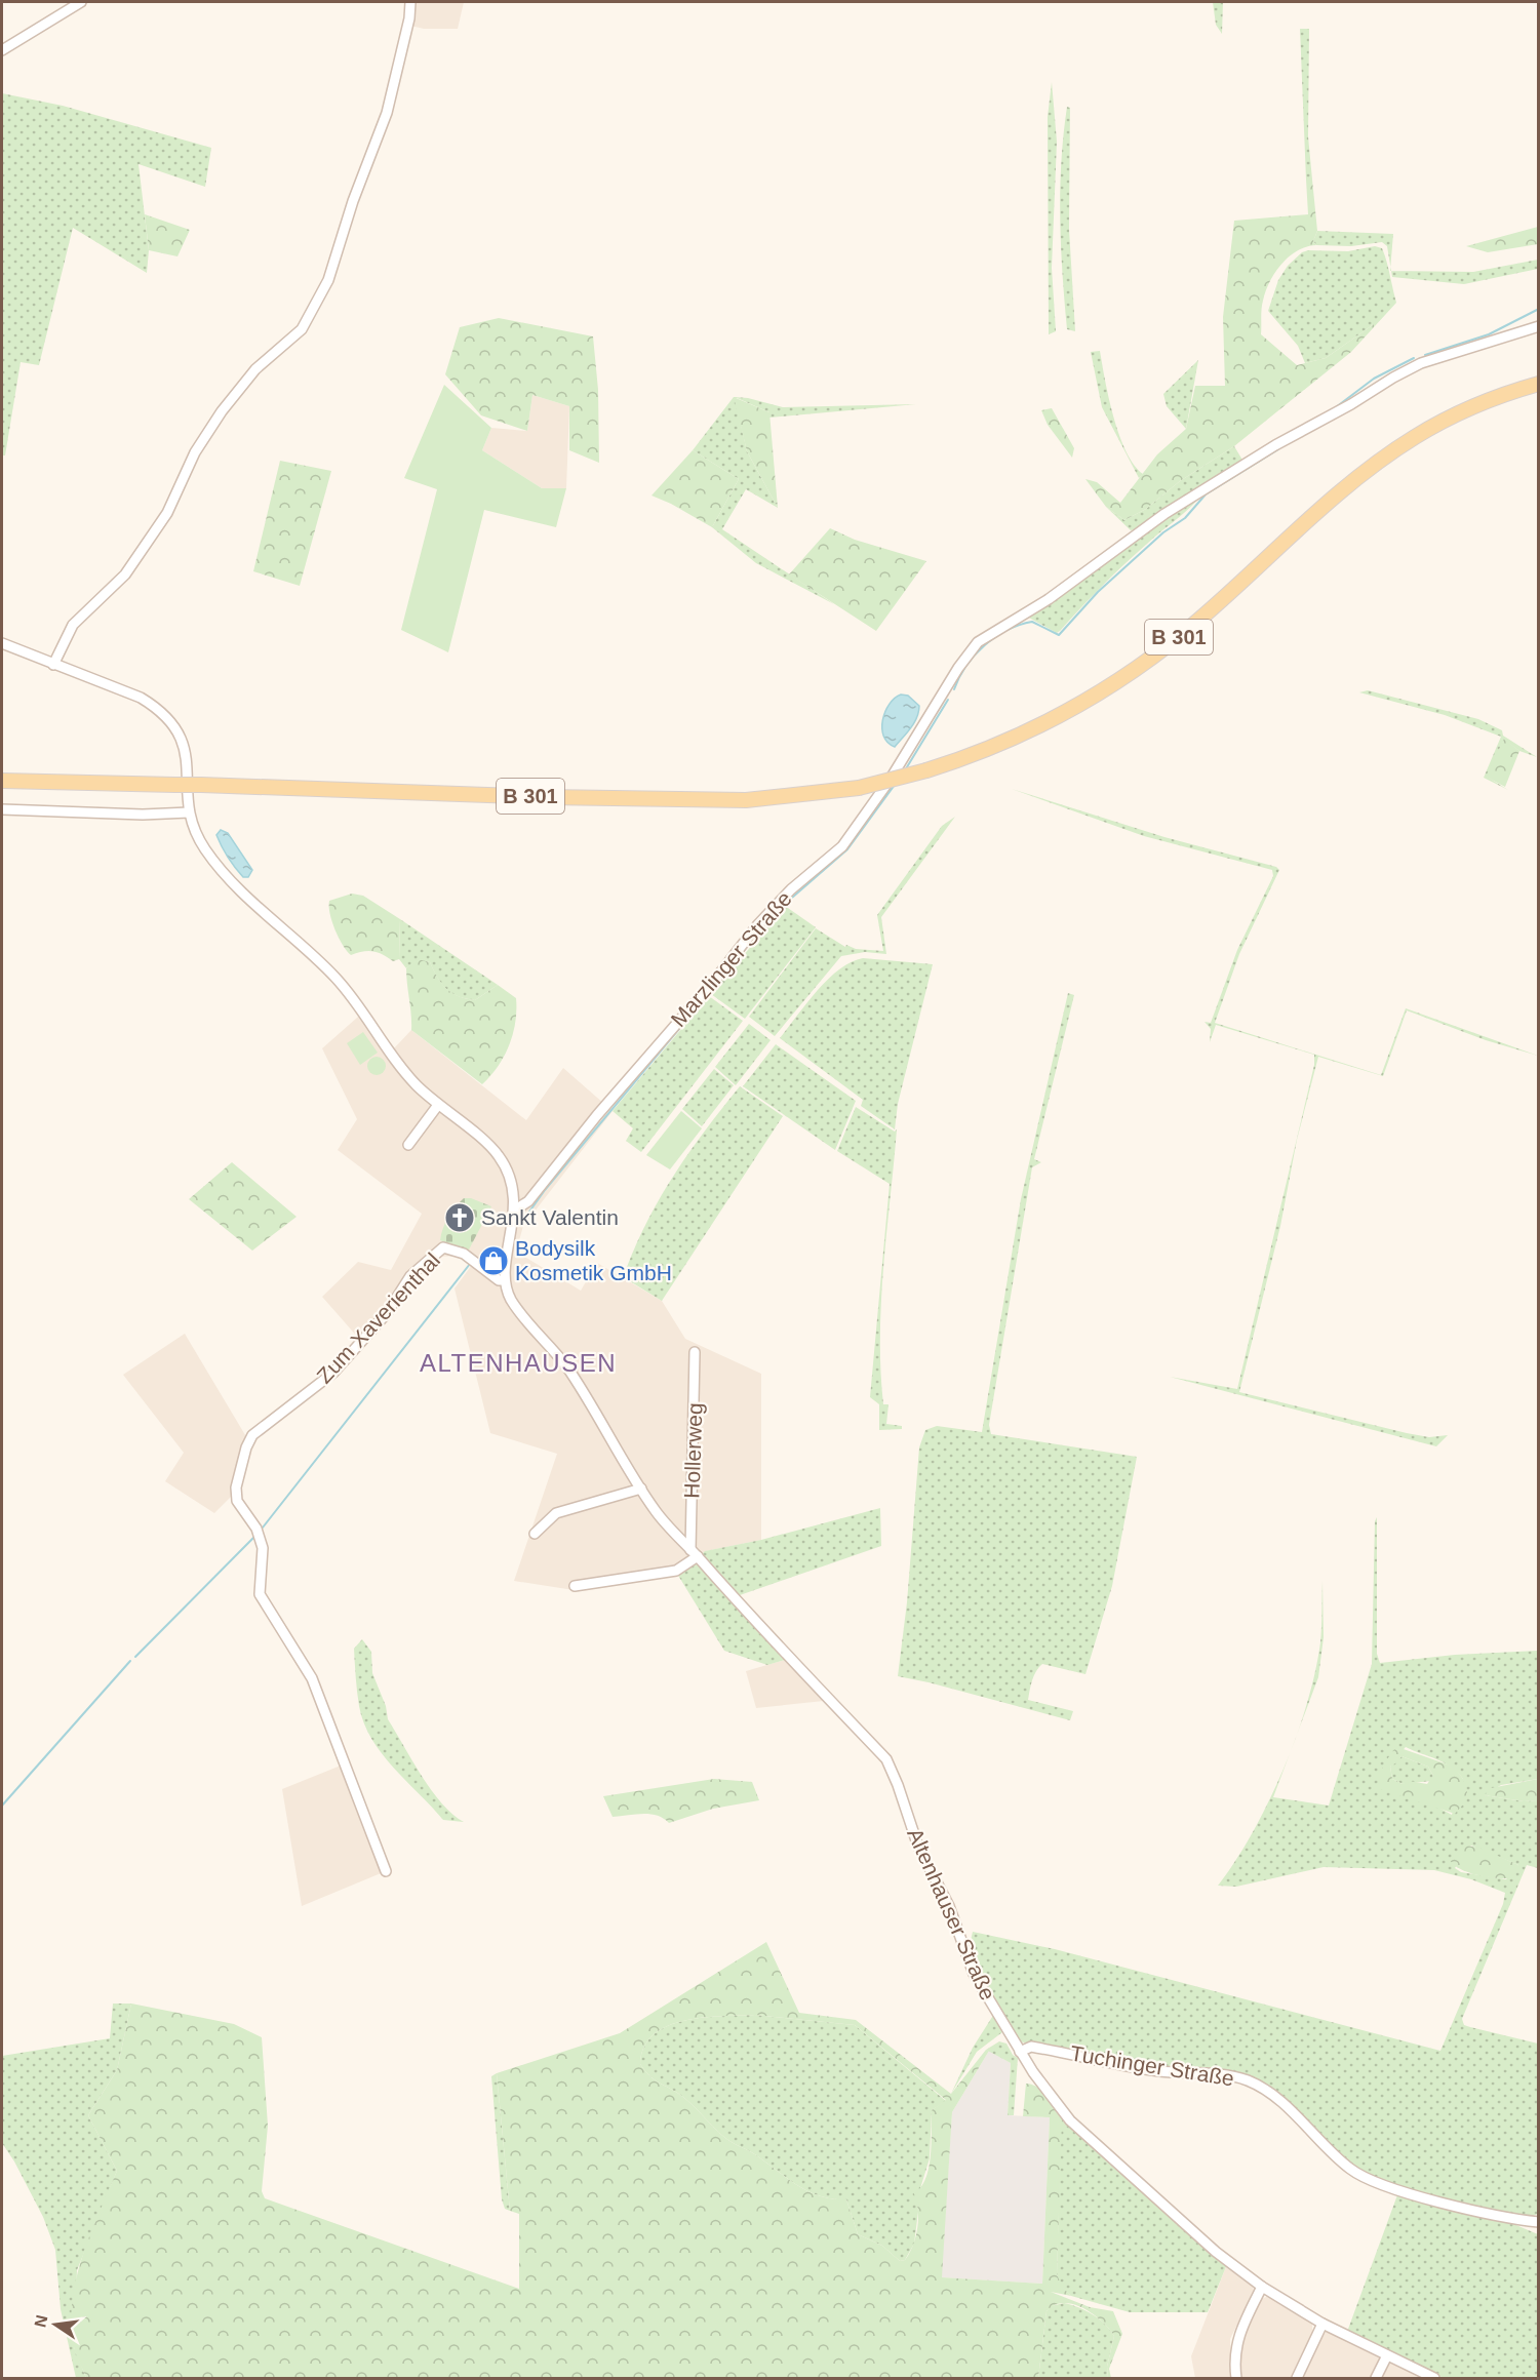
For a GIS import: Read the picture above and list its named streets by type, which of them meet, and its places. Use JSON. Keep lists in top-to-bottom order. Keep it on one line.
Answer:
{"streets":{"main road":["B 301"],"street":["Marzlinger Straße","Zum Xaverienthal","Hollerweg","Altenhauser Straße","Tuchinger Straße"]},"crossings":[["Zum Xaverienthal","Altenhauser Straße"],["Hollerweg","Altenhauser Straße"],["Altenhauser Straße","Tuchinger Straße"]],"districts":["ALTENHAUSEN"],"places":{"church":["Sankt Valentin"],"shop":["Bodysilk Kosmetik GmbH"]},"north":"left"}
